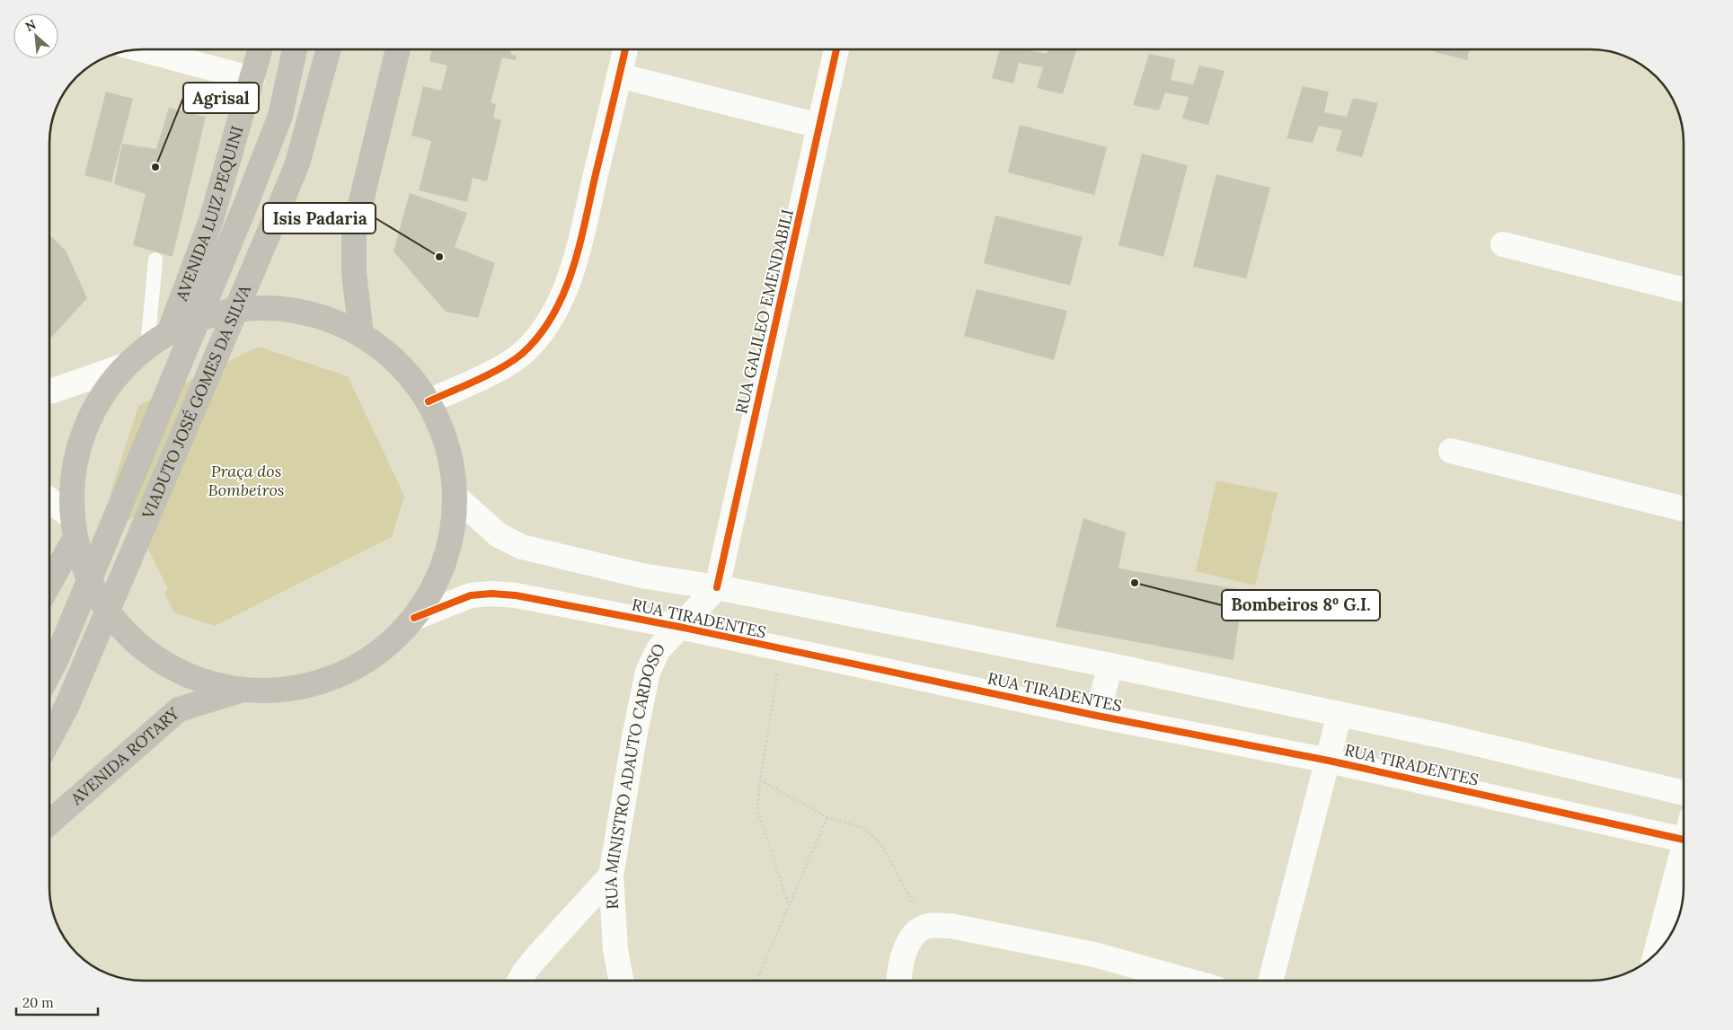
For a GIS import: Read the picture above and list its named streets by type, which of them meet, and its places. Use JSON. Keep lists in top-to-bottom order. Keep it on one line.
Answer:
{"streets":{"main road":["AVENIDA LUIZ PEQUINI","VIADUTO JOSÉ GOMES DA SILVA","AVENIDA ROTARY"],"street":["RUA GALILEO EMENDABILI","RUA TIRADENTES","RUA MINISTRO ADAUTO CARDOSO"]},"crossings":[["RUA GALILEO EMENDABILI","RUA TIRADENTES"],["RUA GALILEO EMENDABILI","RUA MINISTRO ADAUTO CARDOSO"],["RUA TIRADENTES","RUA MINISTRO ADAUTO CARDOSO"]],"parks":["Praça dos Bombeiros"],"places":["Agrisal","Isis Padaria","Bombeiros 8º G.I."],"scale_bar":"20 m","north":"top left"}
